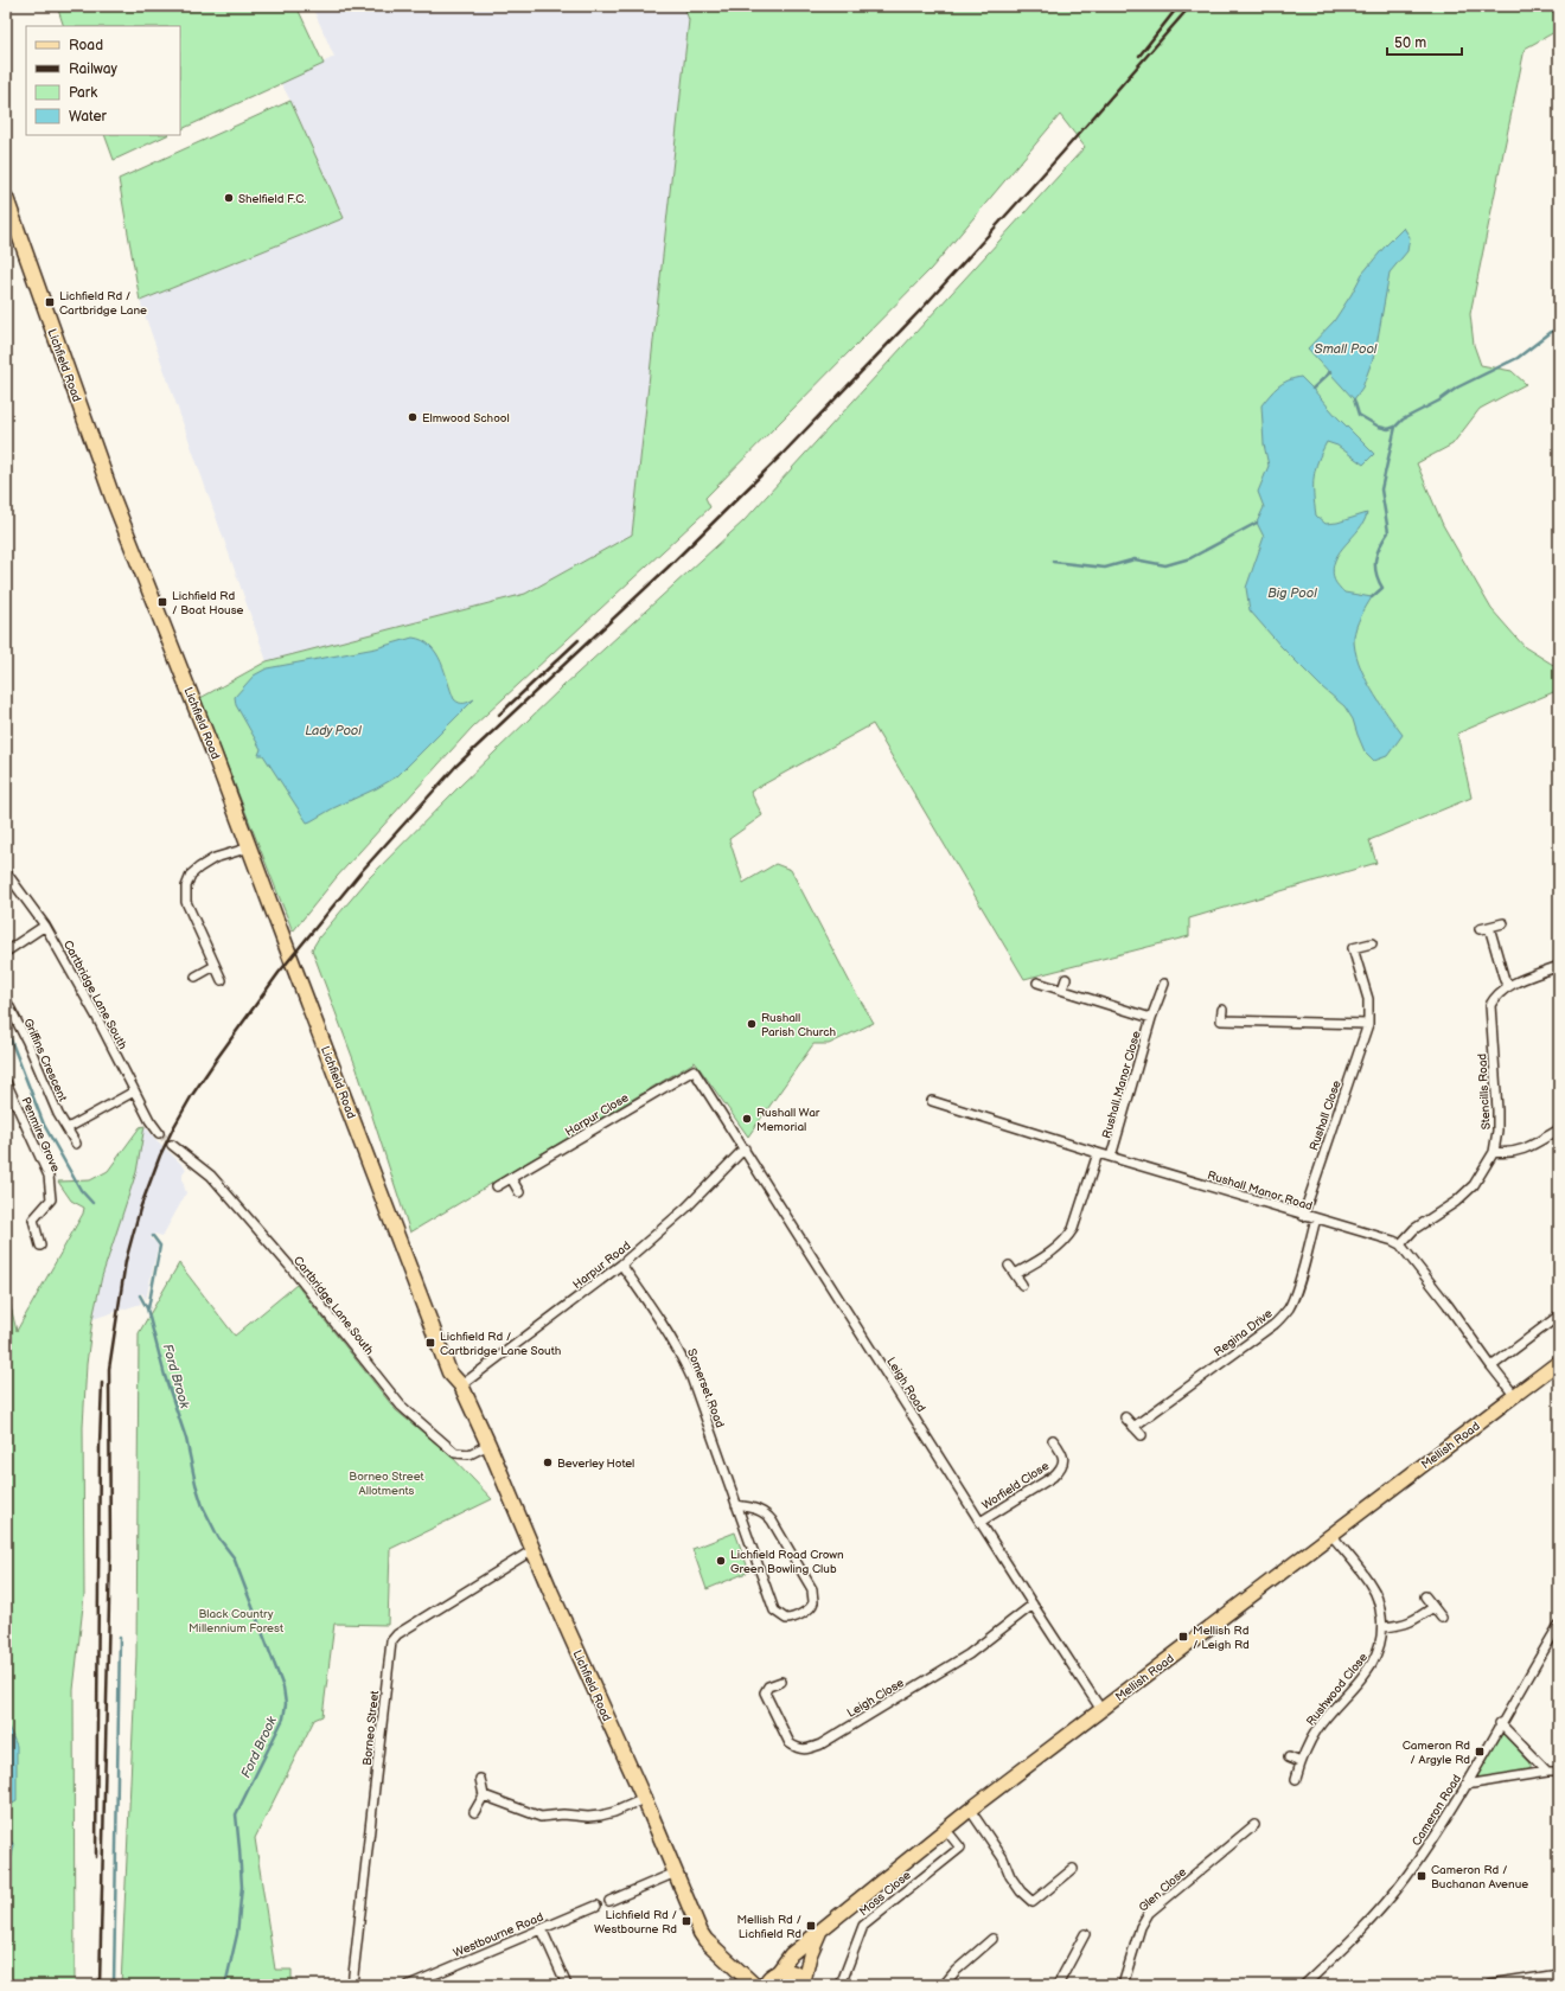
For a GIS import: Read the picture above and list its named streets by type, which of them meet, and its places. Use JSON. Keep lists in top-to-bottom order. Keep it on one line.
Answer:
{"streets":{"highway":["Lichfield Road"],"main road":["Mellish Road"],"street":["Cartbridge Lane South","Griffins Crescent","Rushall Manor Close","Stencills Road","Harpur Close","Rushall Close","Penmire Grove","Rushall Manor Road","Harpur Road","Regina Drive","Leigh Road","Somerset Road","Worfield Close","Rushwood Close","Leigh Close","Borneo Street","Cameron Road","Glen Close","Moss Close","Westbourne Road"]},"crossings":[["Lichfield Road","Cartbridge Lane South"],["Lichfield Road","Harpur Road"],["Lichfield Road","Borneo Street"],["Rushall Manor Close","Rushall Manor Road"],["Stencills Road","Rushall Manor Road"],["Harpur Close","Leigh Road"],["Rushall Close","Rushall Manor Road"],["Rushall Manor Road","Regina Drive"],["Harpur Road","Leigh Road"],["Harpur Road","Somerset Road"],["Leigh Road","Mellish Road"],["Leigh Road","Worfield Close"],["Leigh Road","Leigh Close"],["Mellish Road","Rushwood Close"]],"water":["Small Pool","Big Pool","Lady Pool","Ford Brook"],"parks":["Borneo Street Allotments","Black Country Millennium Forest"],"places":{"other":["Shelfield F.C.","Elmwood School","Rushall Parish Church","Rushall War Memorial","Beverley Hotel","Lichfield Road Crown Green Bowling Club"],"transit":["Lichfield Rd / Cartbridge Lane","Lichfield Rd / Boat House","Lichfield Rd / Cartbridge Lane South","Mellish Rd / Leigh Rd","Cameron Rd / Argyle Rd","Cameron Rd / Buchanan Avenue","Lichfield Rd / Westbourne Rd","Mellish Rd / Lichfield Rd"]},"legend":["Road","Railway","Park","Water"],"scale_bar":"50 m"}
